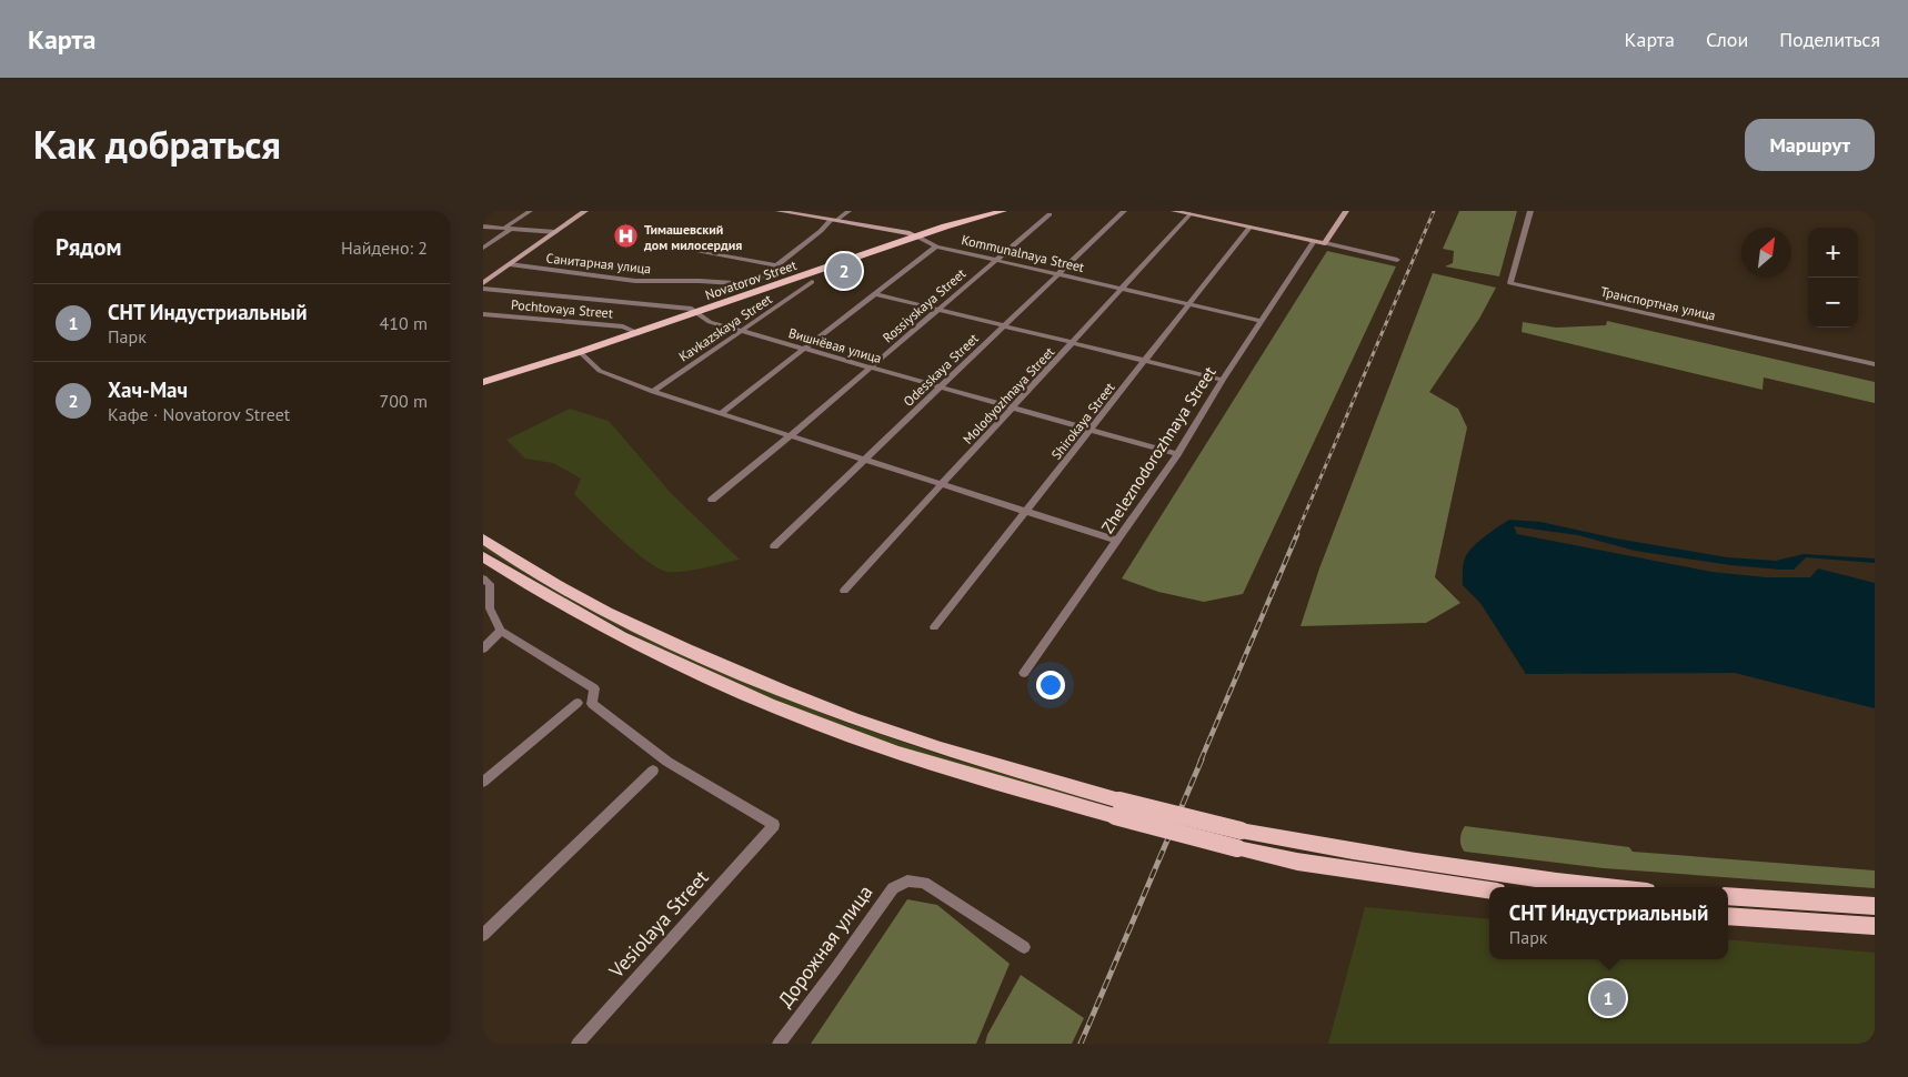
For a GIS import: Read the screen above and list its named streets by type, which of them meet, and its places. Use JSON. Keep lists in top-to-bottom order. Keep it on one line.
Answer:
{"streets":{"main road":["Kommunalnaya Street","Novatorov Street"],"street":["Санитарная улица","Транспортная улица","Rossiyskaya Street","Pochtovaya Street","Kavkazskaya Street","Вишнёвая улица","Odesskaya Street","Molodyozhnaya Street","Shirokaya Street","Zheleznodorozhnaya Street","Vesiolaya Street","Дорожная улица"]},"crossings":[["Kommunalnaya Street","Novatorov Street"],["Kommunalnaya Street","Rossiyskaya Street"],["Kommunalnaya Street","Odesskaya Street"],["Kommunalnaya Street","Molodyozhnaya Street"],["Kommunalnaya Street","Shirokaya Street"],["Kommunalnaya Street","Zheleznodorozhnaya Street"],["Novatorov Street","Pochtovaya Street"],["Novatorov Street","Вишнёвая улица"],["Rossiyskaya Street","Вишнёвая улица"],["Kavkazskaya Street","Вишнёвая улица"],["Вишнёвая улица","Odesskaya Street"],["Вишнёвая улица","Molodyozhnaya Street"],["Вишнёвая улица","Shirokaya Street"],["Вишнёвая улица","Zheleznodorozhnaya Street"]],"places":{"hospital":["Тимашевский дом милосердия"]},"north":"top right","page":{"header":"Карта","nav":["Карта","Слои","Поделиться"],"title":"Как добраться","buttons":"Маршрут","heading":["Рядом","Найдено: 2"],"map_buttons":["+","−"],"pins":["2","1"],"list":[{"mark":"1","name":"СНТ Индустриальный","note":"Парк","value":"410 m"},{"mark":"2","name":"Хач-Мач","note":"Кафе · Novatorov Street","value":"700 m"}],"popup":["СНТ Индустриальный","Парк"]}}
